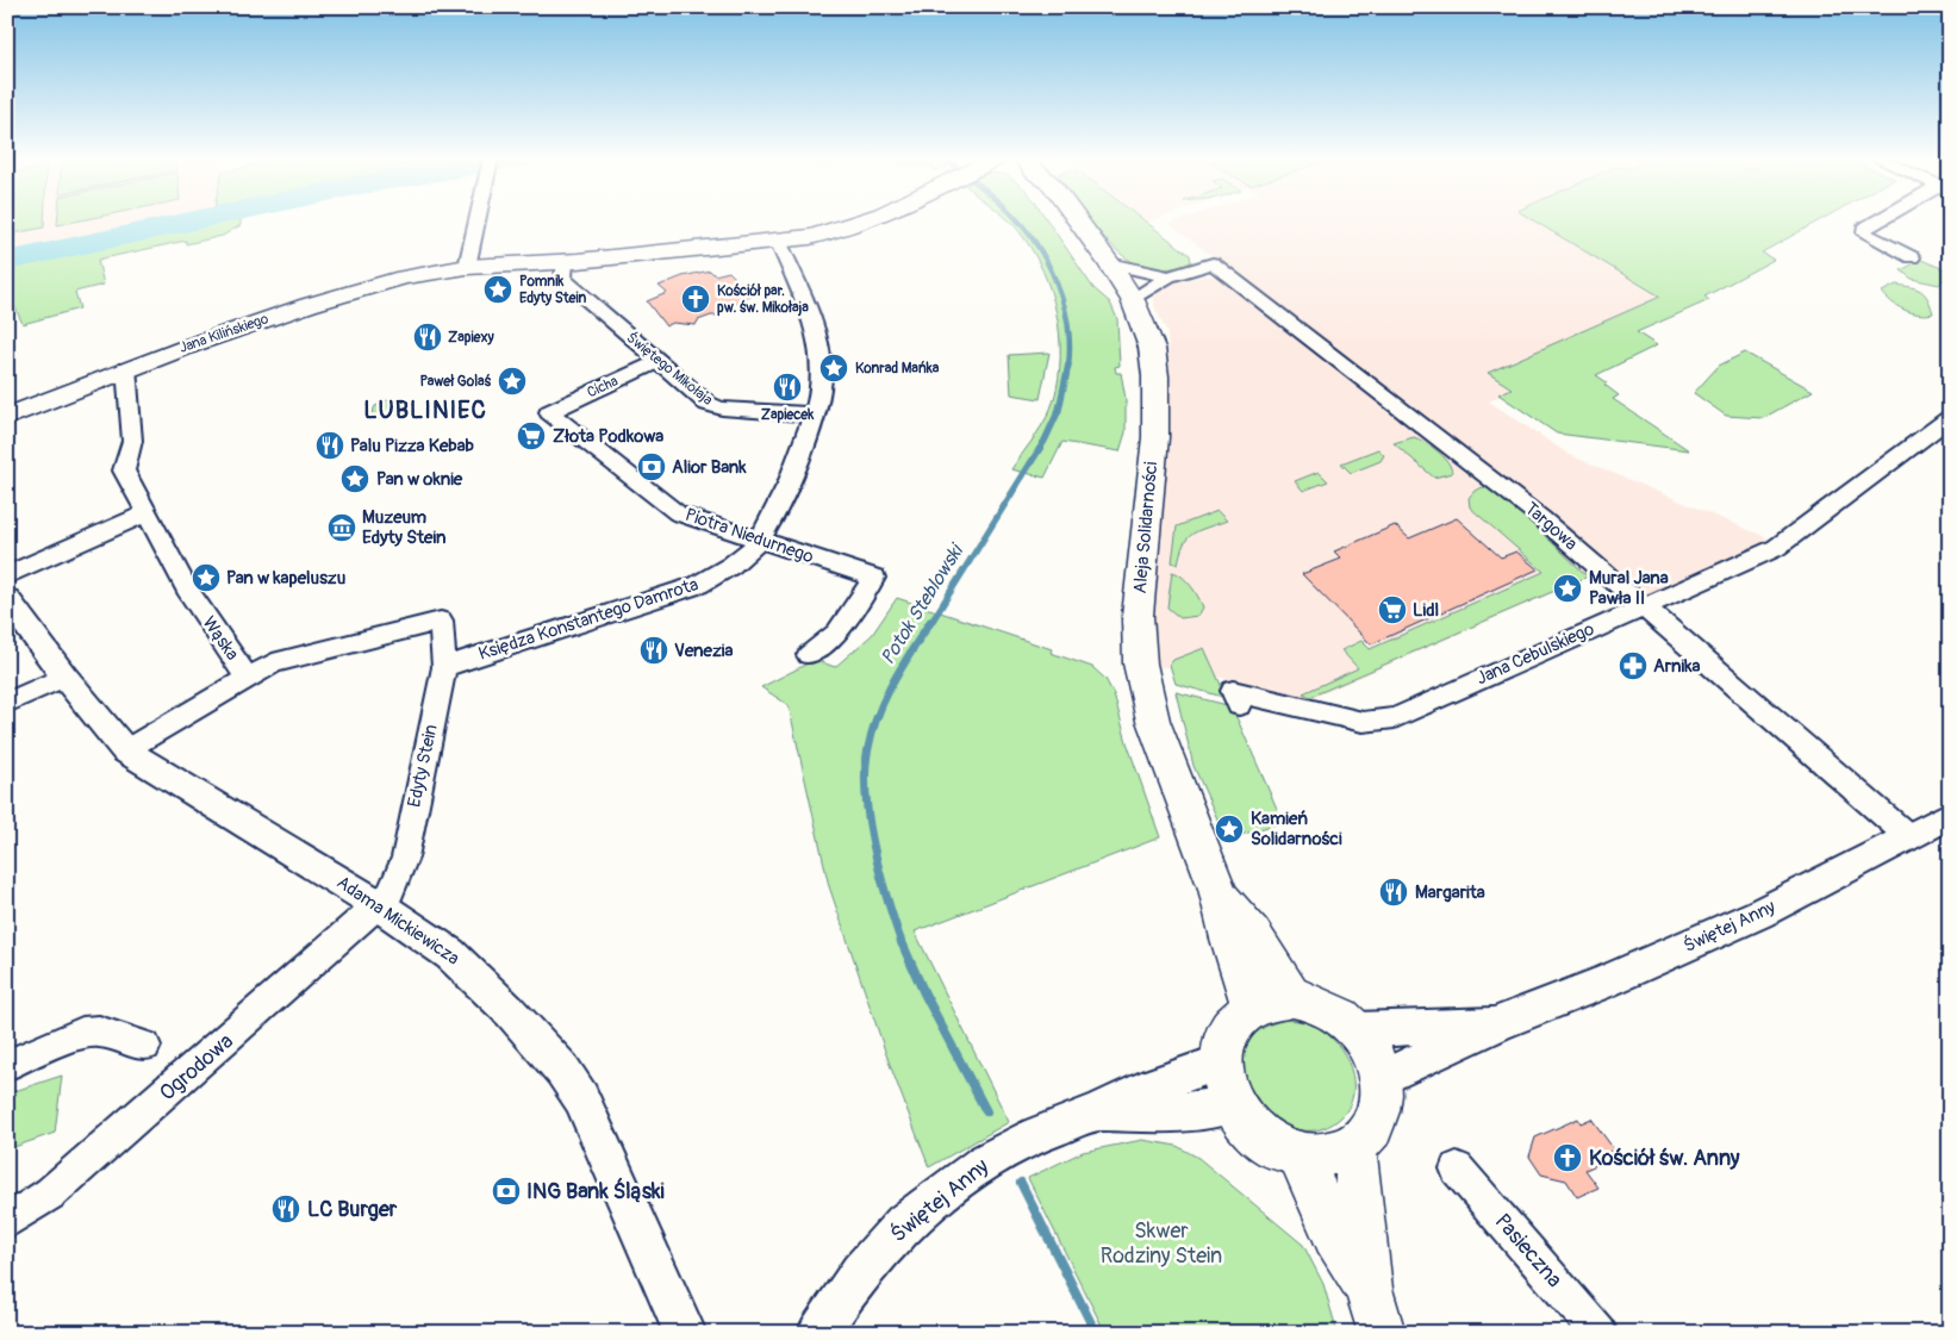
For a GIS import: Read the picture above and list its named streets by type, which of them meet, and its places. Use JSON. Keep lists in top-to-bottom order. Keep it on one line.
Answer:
{"streets":{"main road":["Jana Kilińskiego","Aleja Solidarności"],"street":["Świętego Mikołaja","Cicha","Targowa","Piotra Niedurnego","Księdza Konstantego Damrota","Wąska","Jana Cebulskiego","Edyty Stein","Adama Mickiewicza","Świętej Anny","Ogrodowa","Pasieczna"]},"crossings":[["Jana Kilińskiego","Świętego Mikołaja"],["Jana Kilińskiego","Księdza Konstantego Damrota"],["Jana Kilińskiego","Wąska"],["Świętego Mikołaja","Cicha"],["Świętego Mikołaja","Księdza Konstantego Damrota"],["Cicha","Piotra Niedurnego"],["Targowa","Aleja Solidarności"],["Targowa","Jana Cebulskiego"],["Targowa","Świętej Anny"],["Aleja Solidarności","Świętej Anny"],["Piotra Niedurnego","Księdza Konstantego Damrota"],["Księdza Konstantego Damrota","Edyty Stein"],["Wąska","Edyty Stein"],["Edyty Stein","Adama Mickiewicza"],["Edyty Stein","Ogrodowa"],["Adama Mickiewicza","Ogrodowa"]],"districts":["LUBLINIEC"],"water":["Potok Steblowski"],"parks":["Skwer Rodziny Stein"],"places":{"place":["Pomnik Edyty Stein","Konrad Mańka","Paweł Golaś","Pan w oknie","Pan w kapeluszu","Mural Jana Pawła II","Kamień Solidarności"],"church":["Kościół par. pw. św. Mikołaja","Kościół św. Anny"],"restaurant":["Zapiexy","Zapiecek","Palu Pizza Kebab","Venezia","Margarita","LC Burger"],"supermarket":["Złota Podkowa","Lidl"],"bank":["Alior Bank","ING Bank Śląski"],"museum":["Muzeum Edyty Stein"],"pharmacy":["Arnika"]}}
